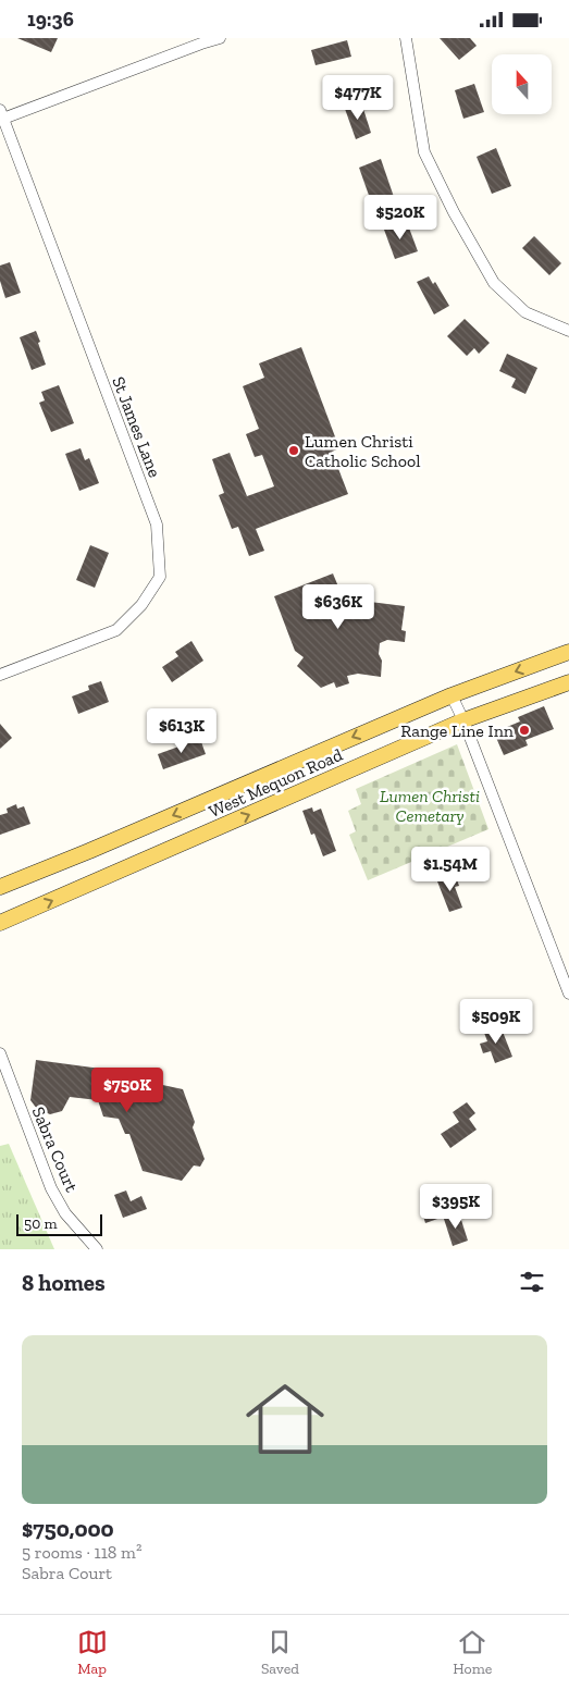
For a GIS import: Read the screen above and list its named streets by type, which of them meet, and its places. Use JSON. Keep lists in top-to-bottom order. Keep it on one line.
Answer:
{"streets":{"main road":["West Mequon Road"],"street":["St James Lane","Sabra Court"]},"parks":["Lumen Christi Cemetary"],"places":["Lumen Christi Catholic School","Range Line Inn"],"scale_bar":"50 m","north":"top","page":{"status":"19:36","price":["$477K","$520K","$636K","$613K","$1.54M","$509K","$750K","$395K"],"scale":"50 m","heading":"8 homes","list":[{"name":"$750,000","note":"5 rooms · 118 m² · Sabra Court"}],"tabs":["Map","Saved","Home"]}}
